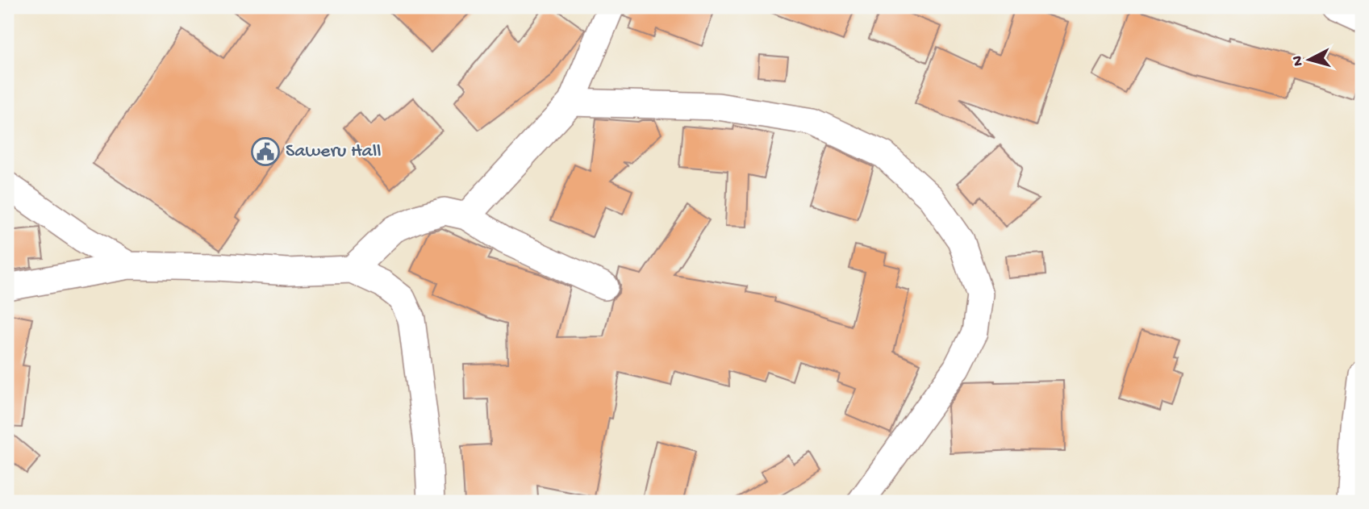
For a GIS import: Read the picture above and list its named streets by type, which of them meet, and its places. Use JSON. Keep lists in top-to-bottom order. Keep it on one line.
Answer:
{"places":{"public building":["Saweru Hall"]},"north":"left"}
